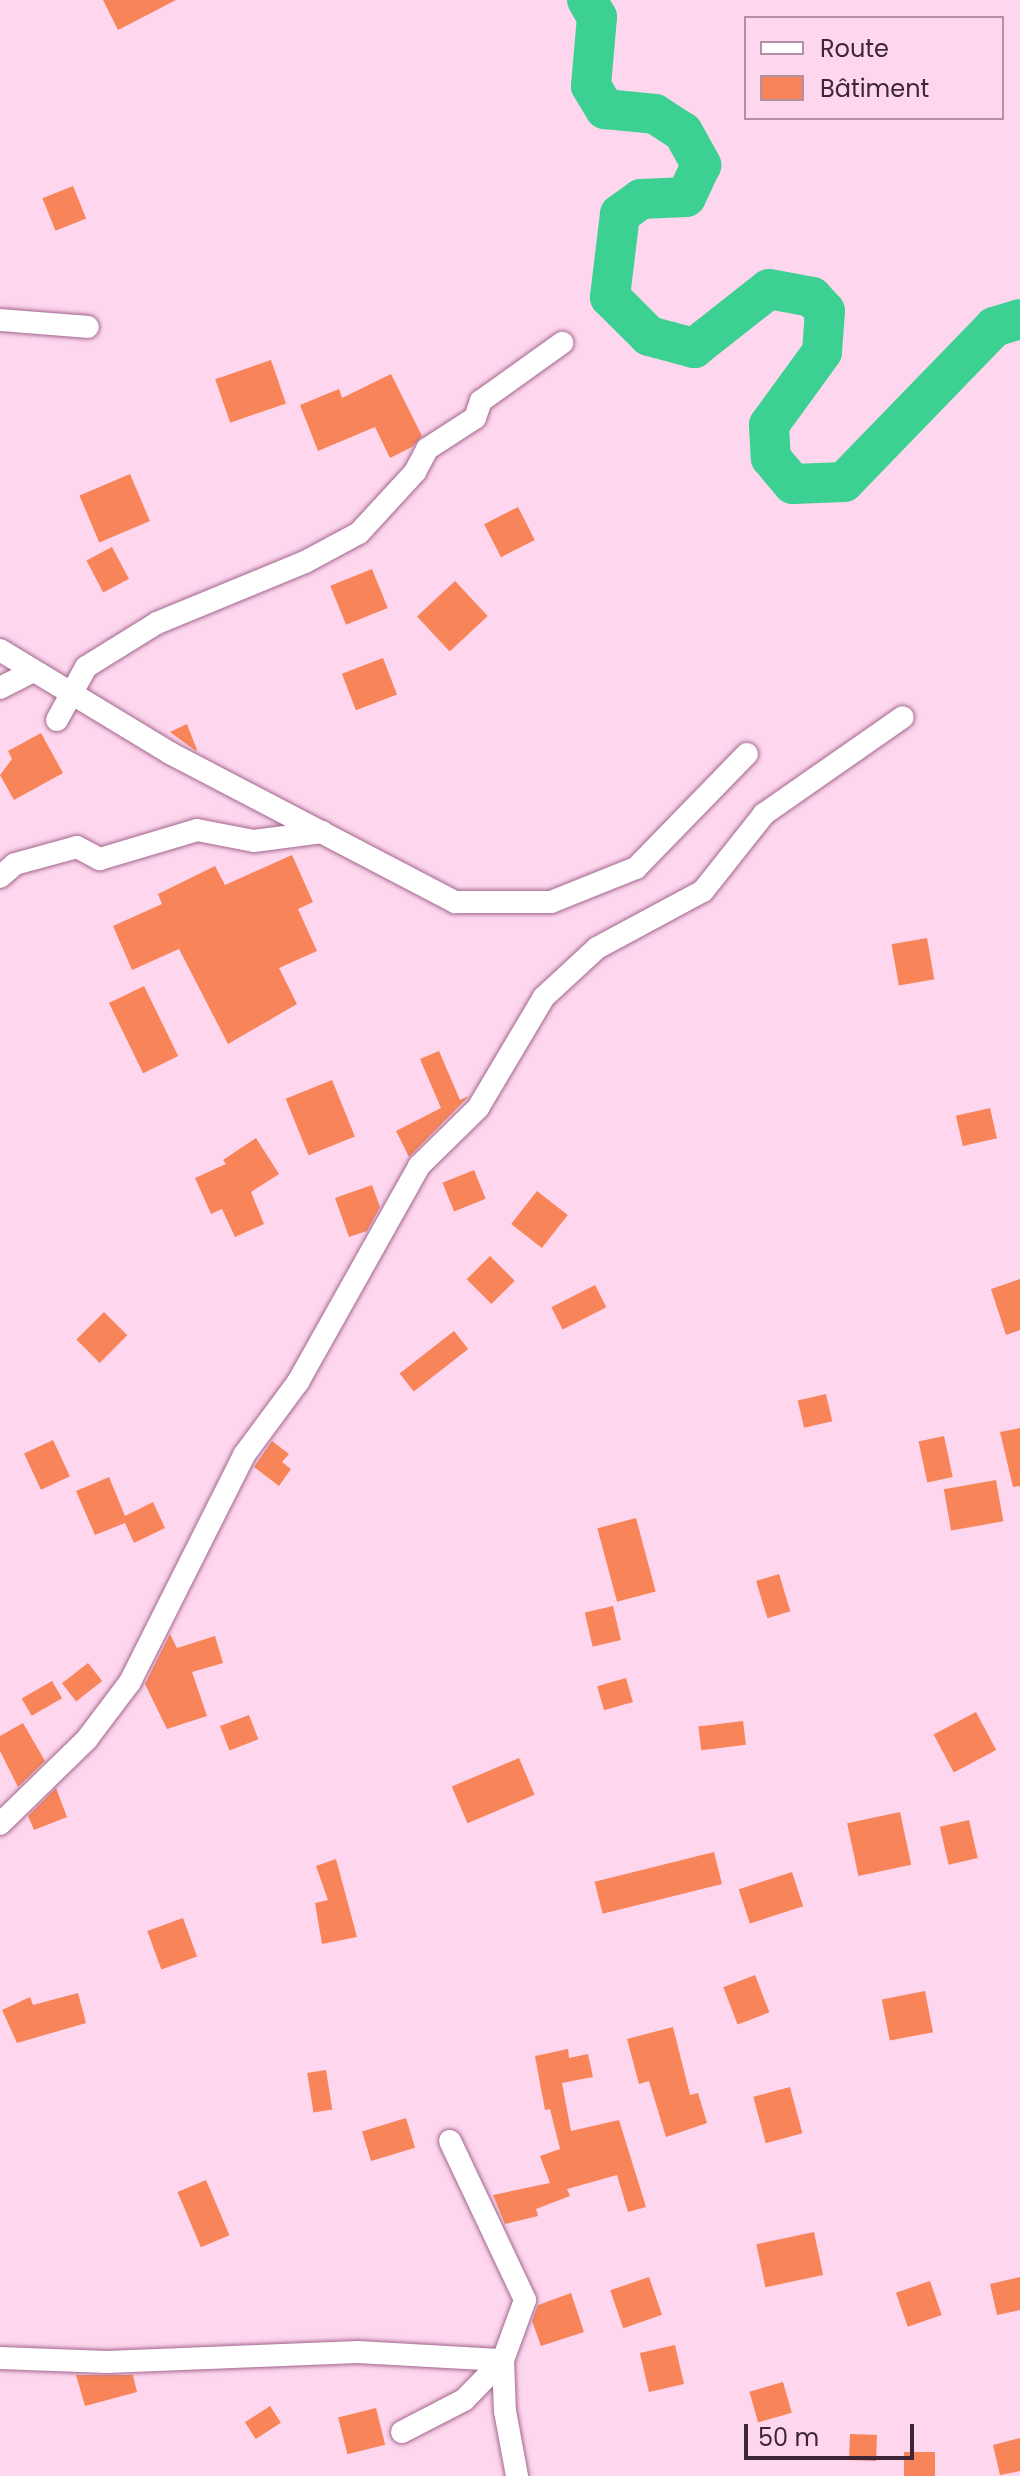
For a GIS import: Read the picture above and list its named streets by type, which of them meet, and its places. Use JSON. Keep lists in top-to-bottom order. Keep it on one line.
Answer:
{"legend":["Route","Bâtiment"],"scale_bar":"50 m"}
